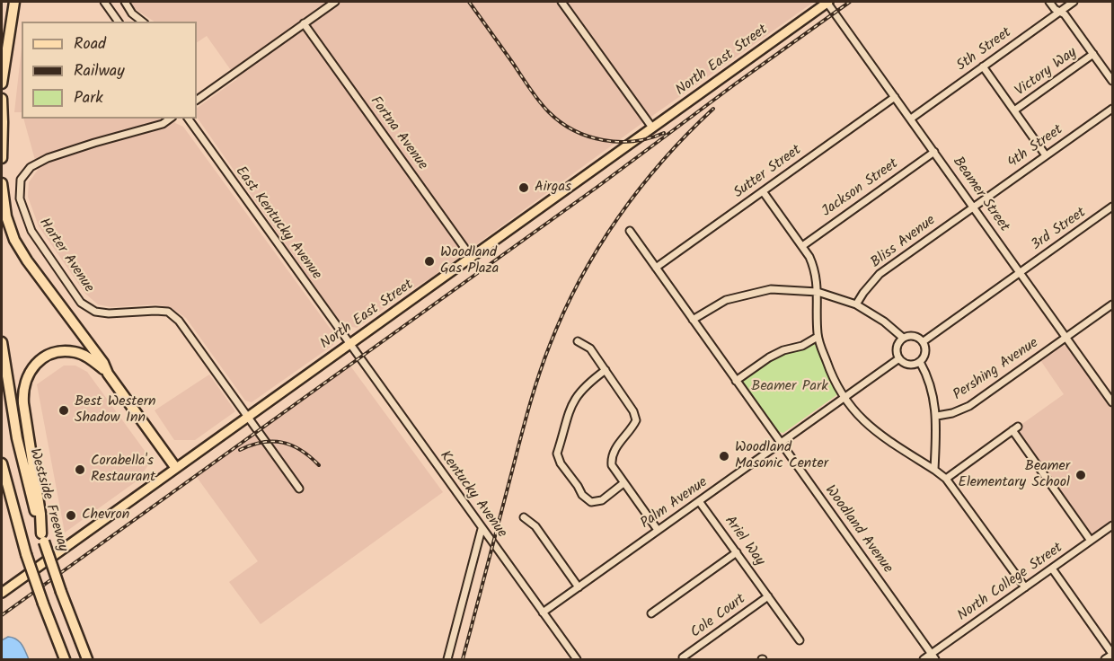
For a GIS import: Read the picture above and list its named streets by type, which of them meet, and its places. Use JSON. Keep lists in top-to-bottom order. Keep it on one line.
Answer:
{"streets":{"highway":["Westside Freeway"],"main road":["North East Street"],"street":["5th Street","Victory Way","Fortna Avenue","4th Street","Sutter Street","Jackson Street","Beamer Street","East Kentucky Avenue","3rd Street","Bliss Avenue","Harter Avenue","Pershing Avenue","Kentucky Avenue","Palm Avenue","Woodland Avenue","Ariel Way","North College Street","Cole Court"]},"crossings":[["5th Street","Beamer Street"],["North East Street","Fortna Avenue"],["North East Street","Beamer Street"],["North East Street","East Kentucky Avenue"],["North East Street","Harter Avenue"],["North East Street","Kentucky Avenue"],["4th Street","Beamer Street"],["4th Street","Bliss Avenue"],["Sutter Street","Beamer Street"],["Sutter Street","Woodland Avenue"],["Jackson Street","Beamer Street"],["Beamer Street","3rd Street"],["Beamer Street","Bliss Avenue"],["Beamer Street","Pershing Avenue"],["East Kentucky Avenue","Kentucky Avenue"],["Kentucky Avenue","Palm Avenue"],["Palm Avenue","Woodland Avenue"],["Palm Avenue","Ariel Way"],["Woodland Avenue","North College Street"],["Ariel Way","Cole Court"]],"parks":["Beamer Park"],"places":["Airgas","Woodland Gas Plaza","Best Western Shadow Inn","Woodland Masonic Center","Corabella's Restaurant","Beamer Elementary School","Chevron"],"legend":["Road","Railway","Park"]}
